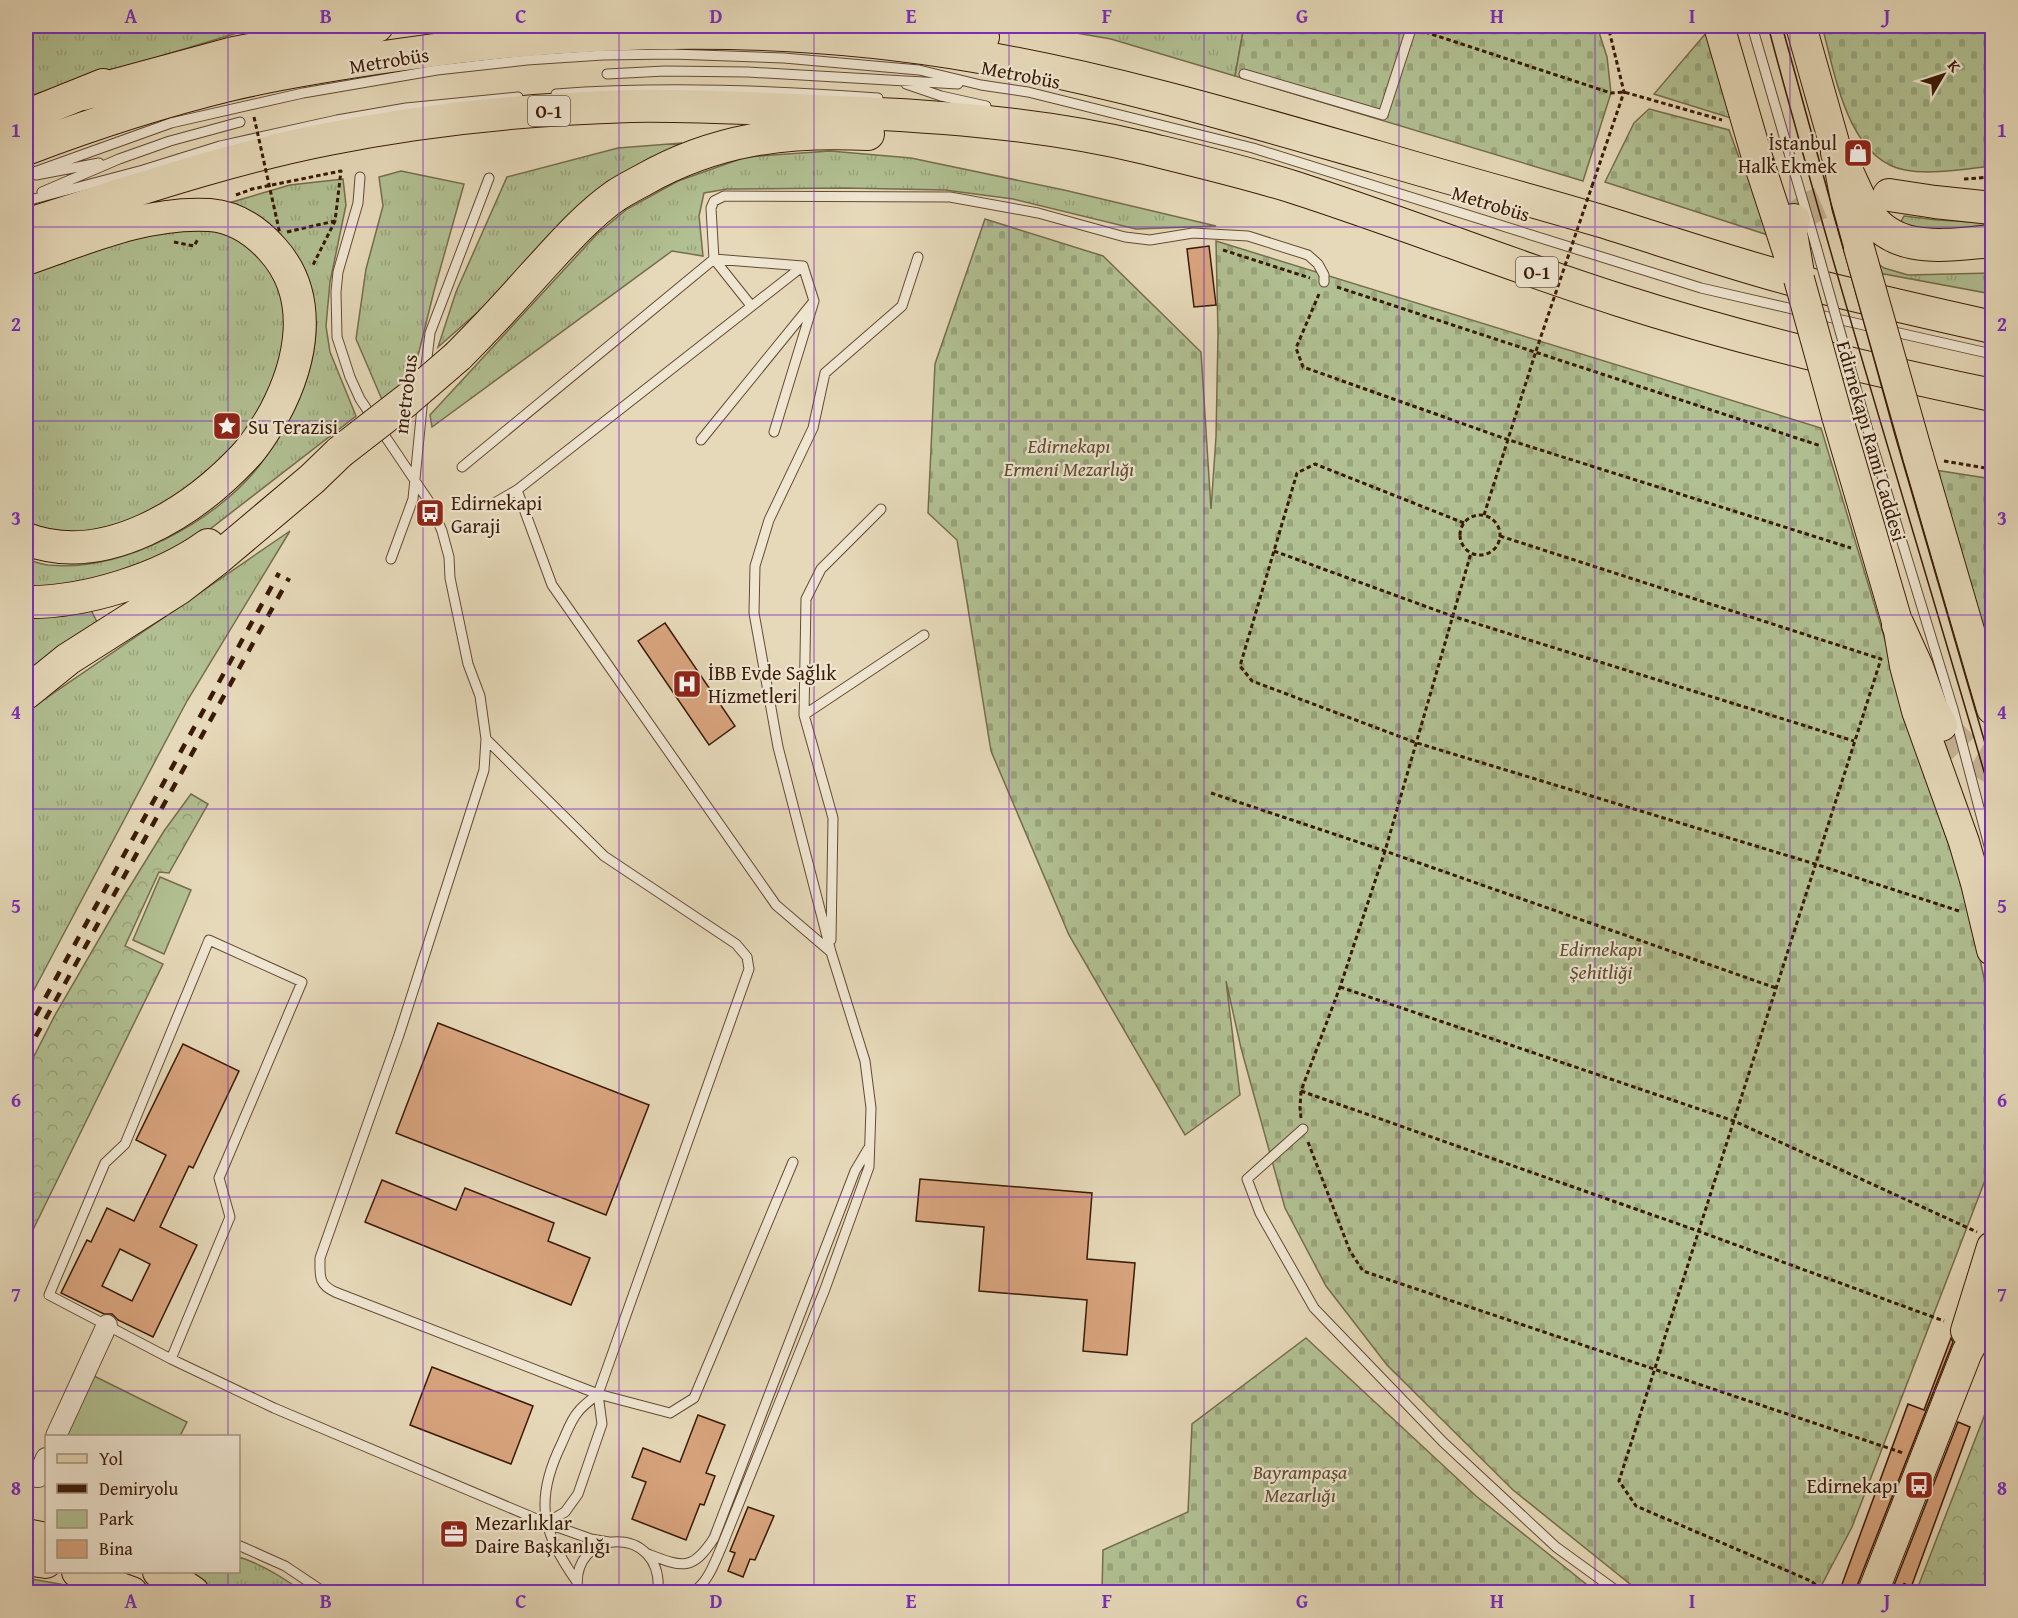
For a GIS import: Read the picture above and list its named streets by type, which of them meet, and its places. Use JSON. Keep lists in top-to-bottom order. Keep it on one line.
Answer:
{"streets":{"highway":["O-1"],"main road":["Edirnekapı Rami Caddesi"],"lane":["Metrobüs","metrobus"]},"parks":["Edirnekapı Ermeni Mezarlığı","Edirnekapı Şehitliği","Bayrampaşa Mezarlığı"],"places":{"shop":["İstanbul Halk Ekmek"],"place":["Su Terazisi"],"bus stop":["Edirnekapi Garaji","Edirnekapı"],"hospital":["İBB Evde Sağlık Hizmetleri"],"office":["Mezarlıklar Daire Başkanlığı"]},"legend":["Yol","Demiryolu","Park","Bina"],"north":"top right","grid":{"columns":["A","B","C","D","E","F","G","H","I","J"],"rows":["1","2","3","4","5","6","7","8"]}}
